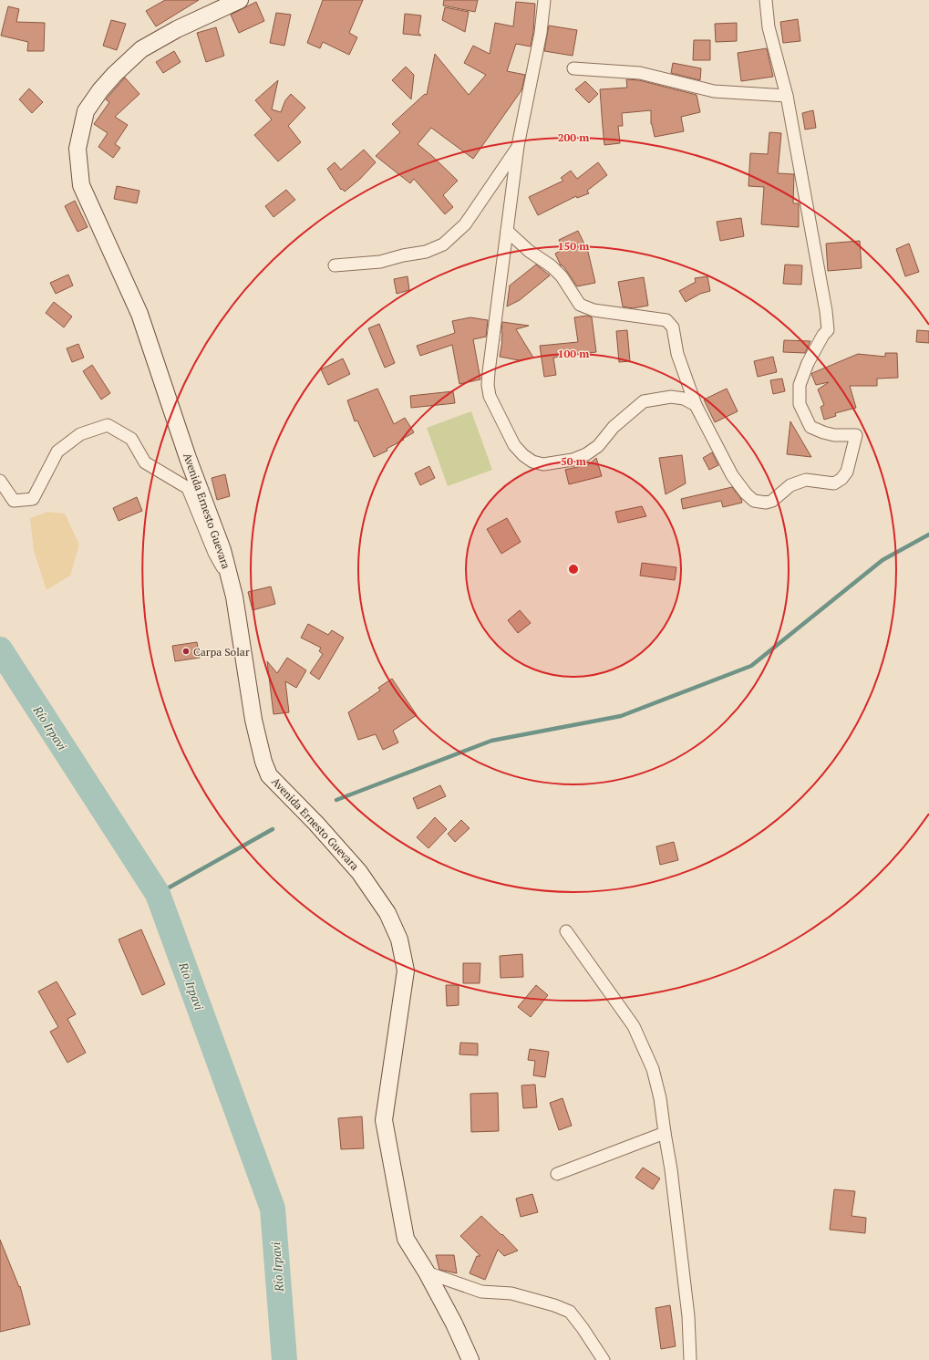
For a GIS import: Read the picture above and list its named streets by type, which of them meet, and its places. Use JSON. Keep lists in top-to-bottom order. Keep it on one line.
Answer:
{"streets":{"main road":["Avenida Ernesto Guevara"]},"water":["Río Irpavi"],"places":["Carpa Solar"],"rings":["200 m","150 m","100 m","50 m"]}
